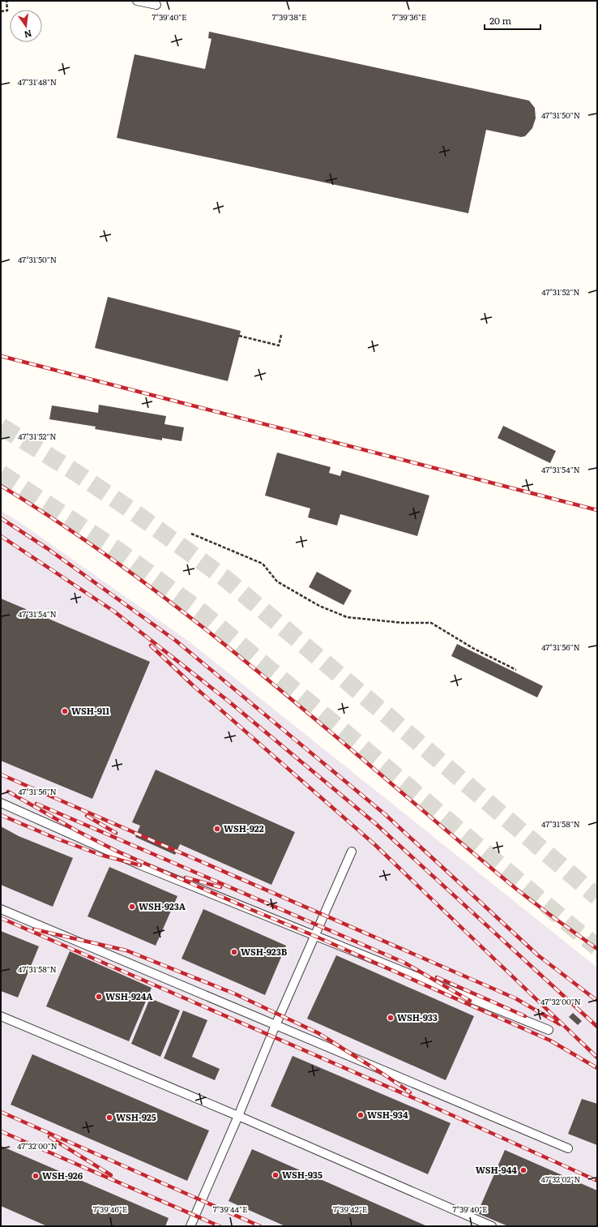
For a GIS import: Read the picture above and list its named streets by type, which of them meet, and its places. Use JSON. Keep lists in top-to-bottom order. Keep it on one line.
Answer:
{"places":["WSH-911","WSH-922","WSH-923A","WSH-923B","WSH-924A","WSH-933","WSH-934","WSH-925","WSH-944","WSH-935","WSH-926"],"scale_bar":"20 m","north":"bottom","coordinates":["7°39'40\"E","7°39'38\"E","7°39'36\"E","47°31'48\"N","47°31'50\"N","47°31'52\"N","47°31'54\"N","47°31'56\"N","47°31'58\"N","47°32'00\"N","47°32'02\"N","7°39'46\"E","7°39'44\"E","7°39'42\"E"]}
